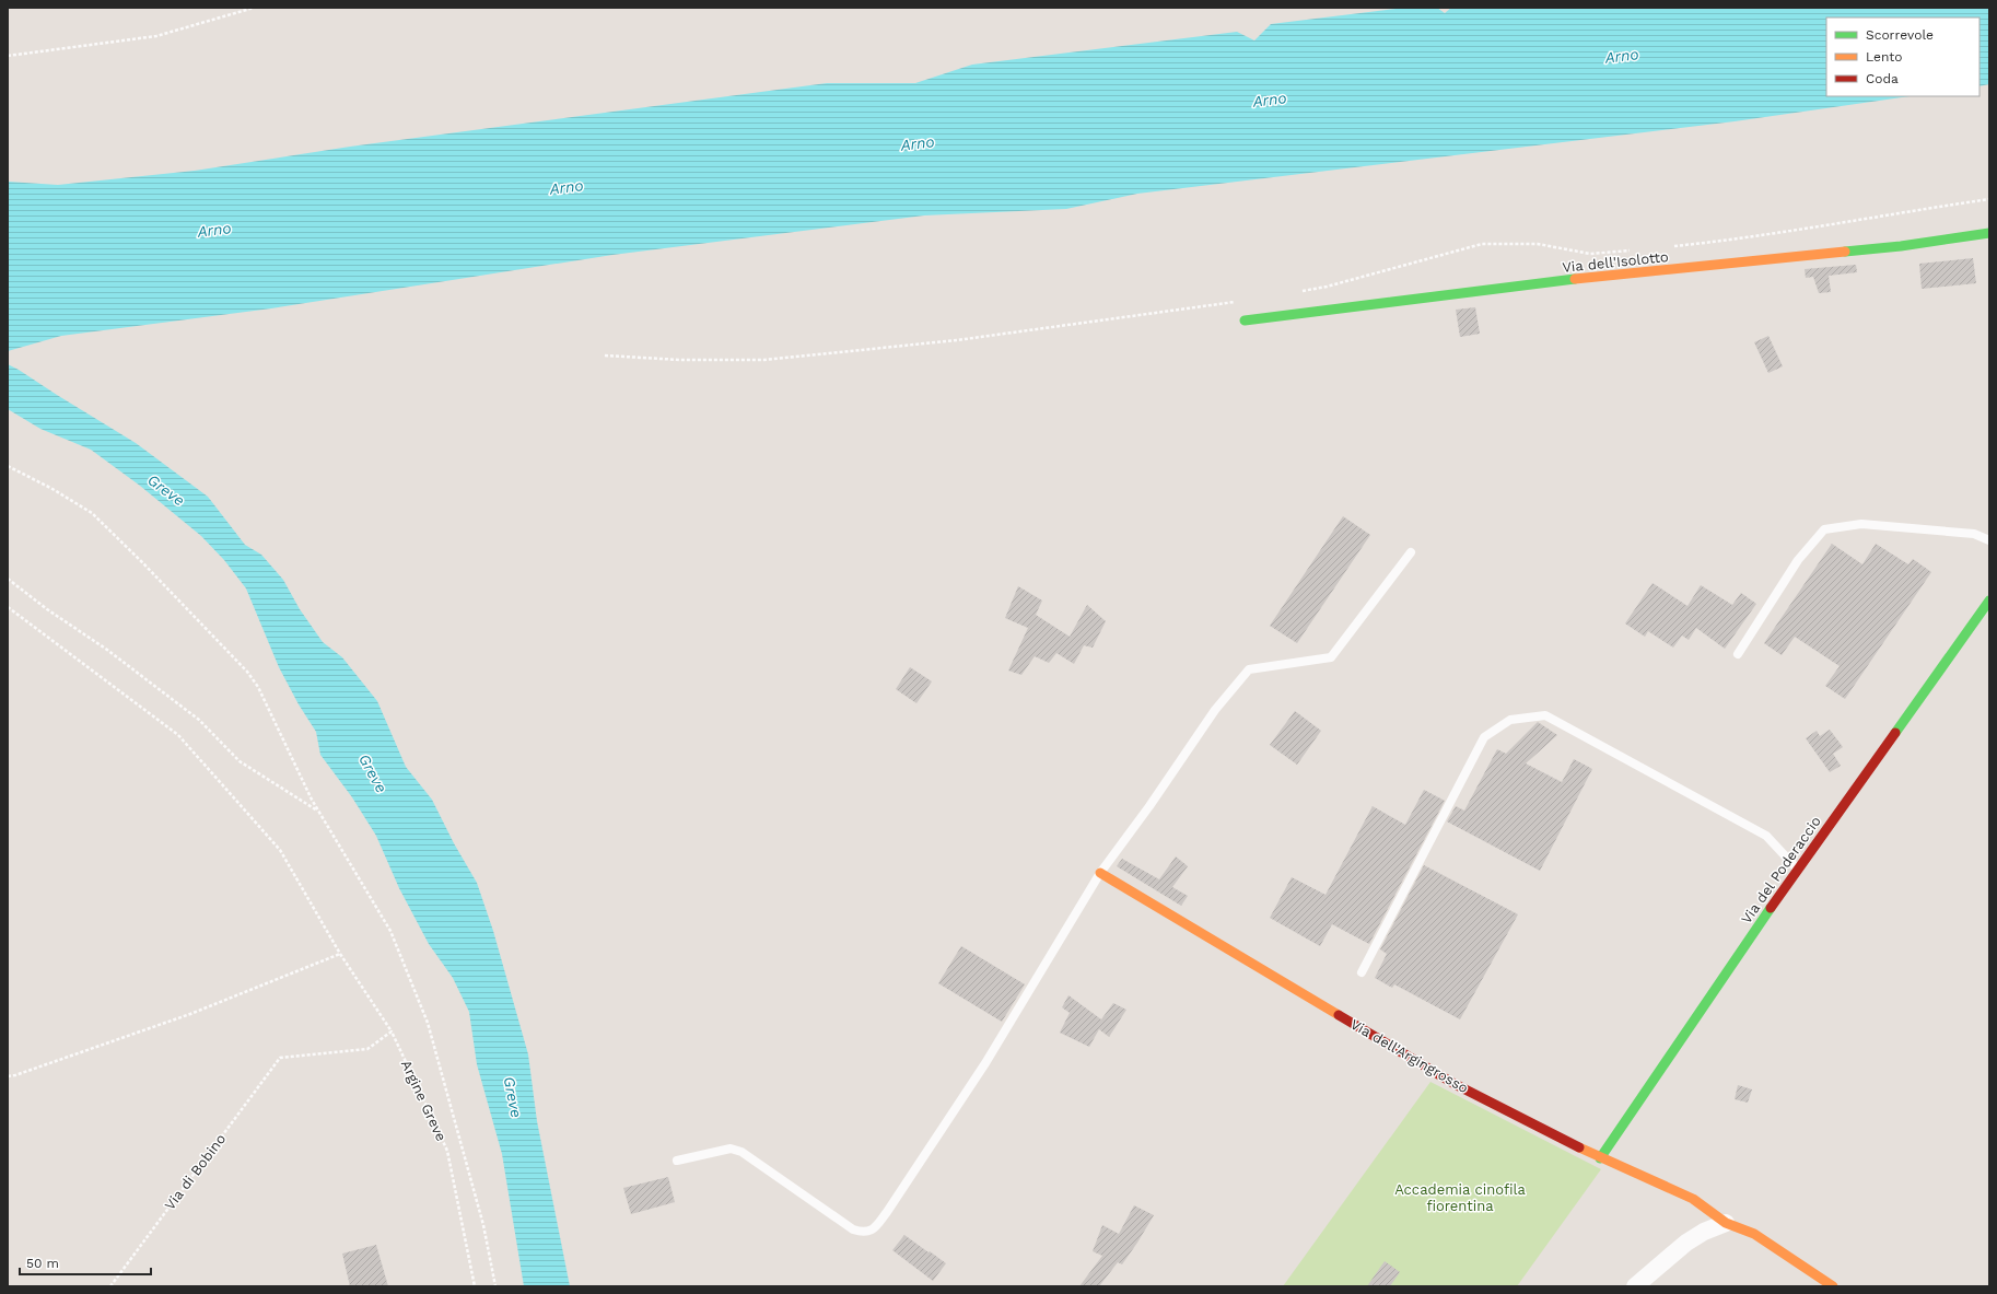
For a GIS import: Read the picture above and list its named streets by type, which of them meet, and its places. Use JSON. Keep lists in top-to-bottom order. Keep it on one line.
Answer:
{"streets":{"street":["Via dell'Isolotto","Via del Poderaccio","Via dell'Argingrosso"],"path":["Argine Greve","Via di Bobino"]},"crossings":[["Via del Poderaccio","Via dell'Argingrosso"],["Argine Greve","Via di Bobino"]],"water":["Arno","Greve"],"parks":["Accademia cinofila fiorentina"],"legend":["Scorrevole","Lento","Coda"],"scale_bar":"50 m"}
